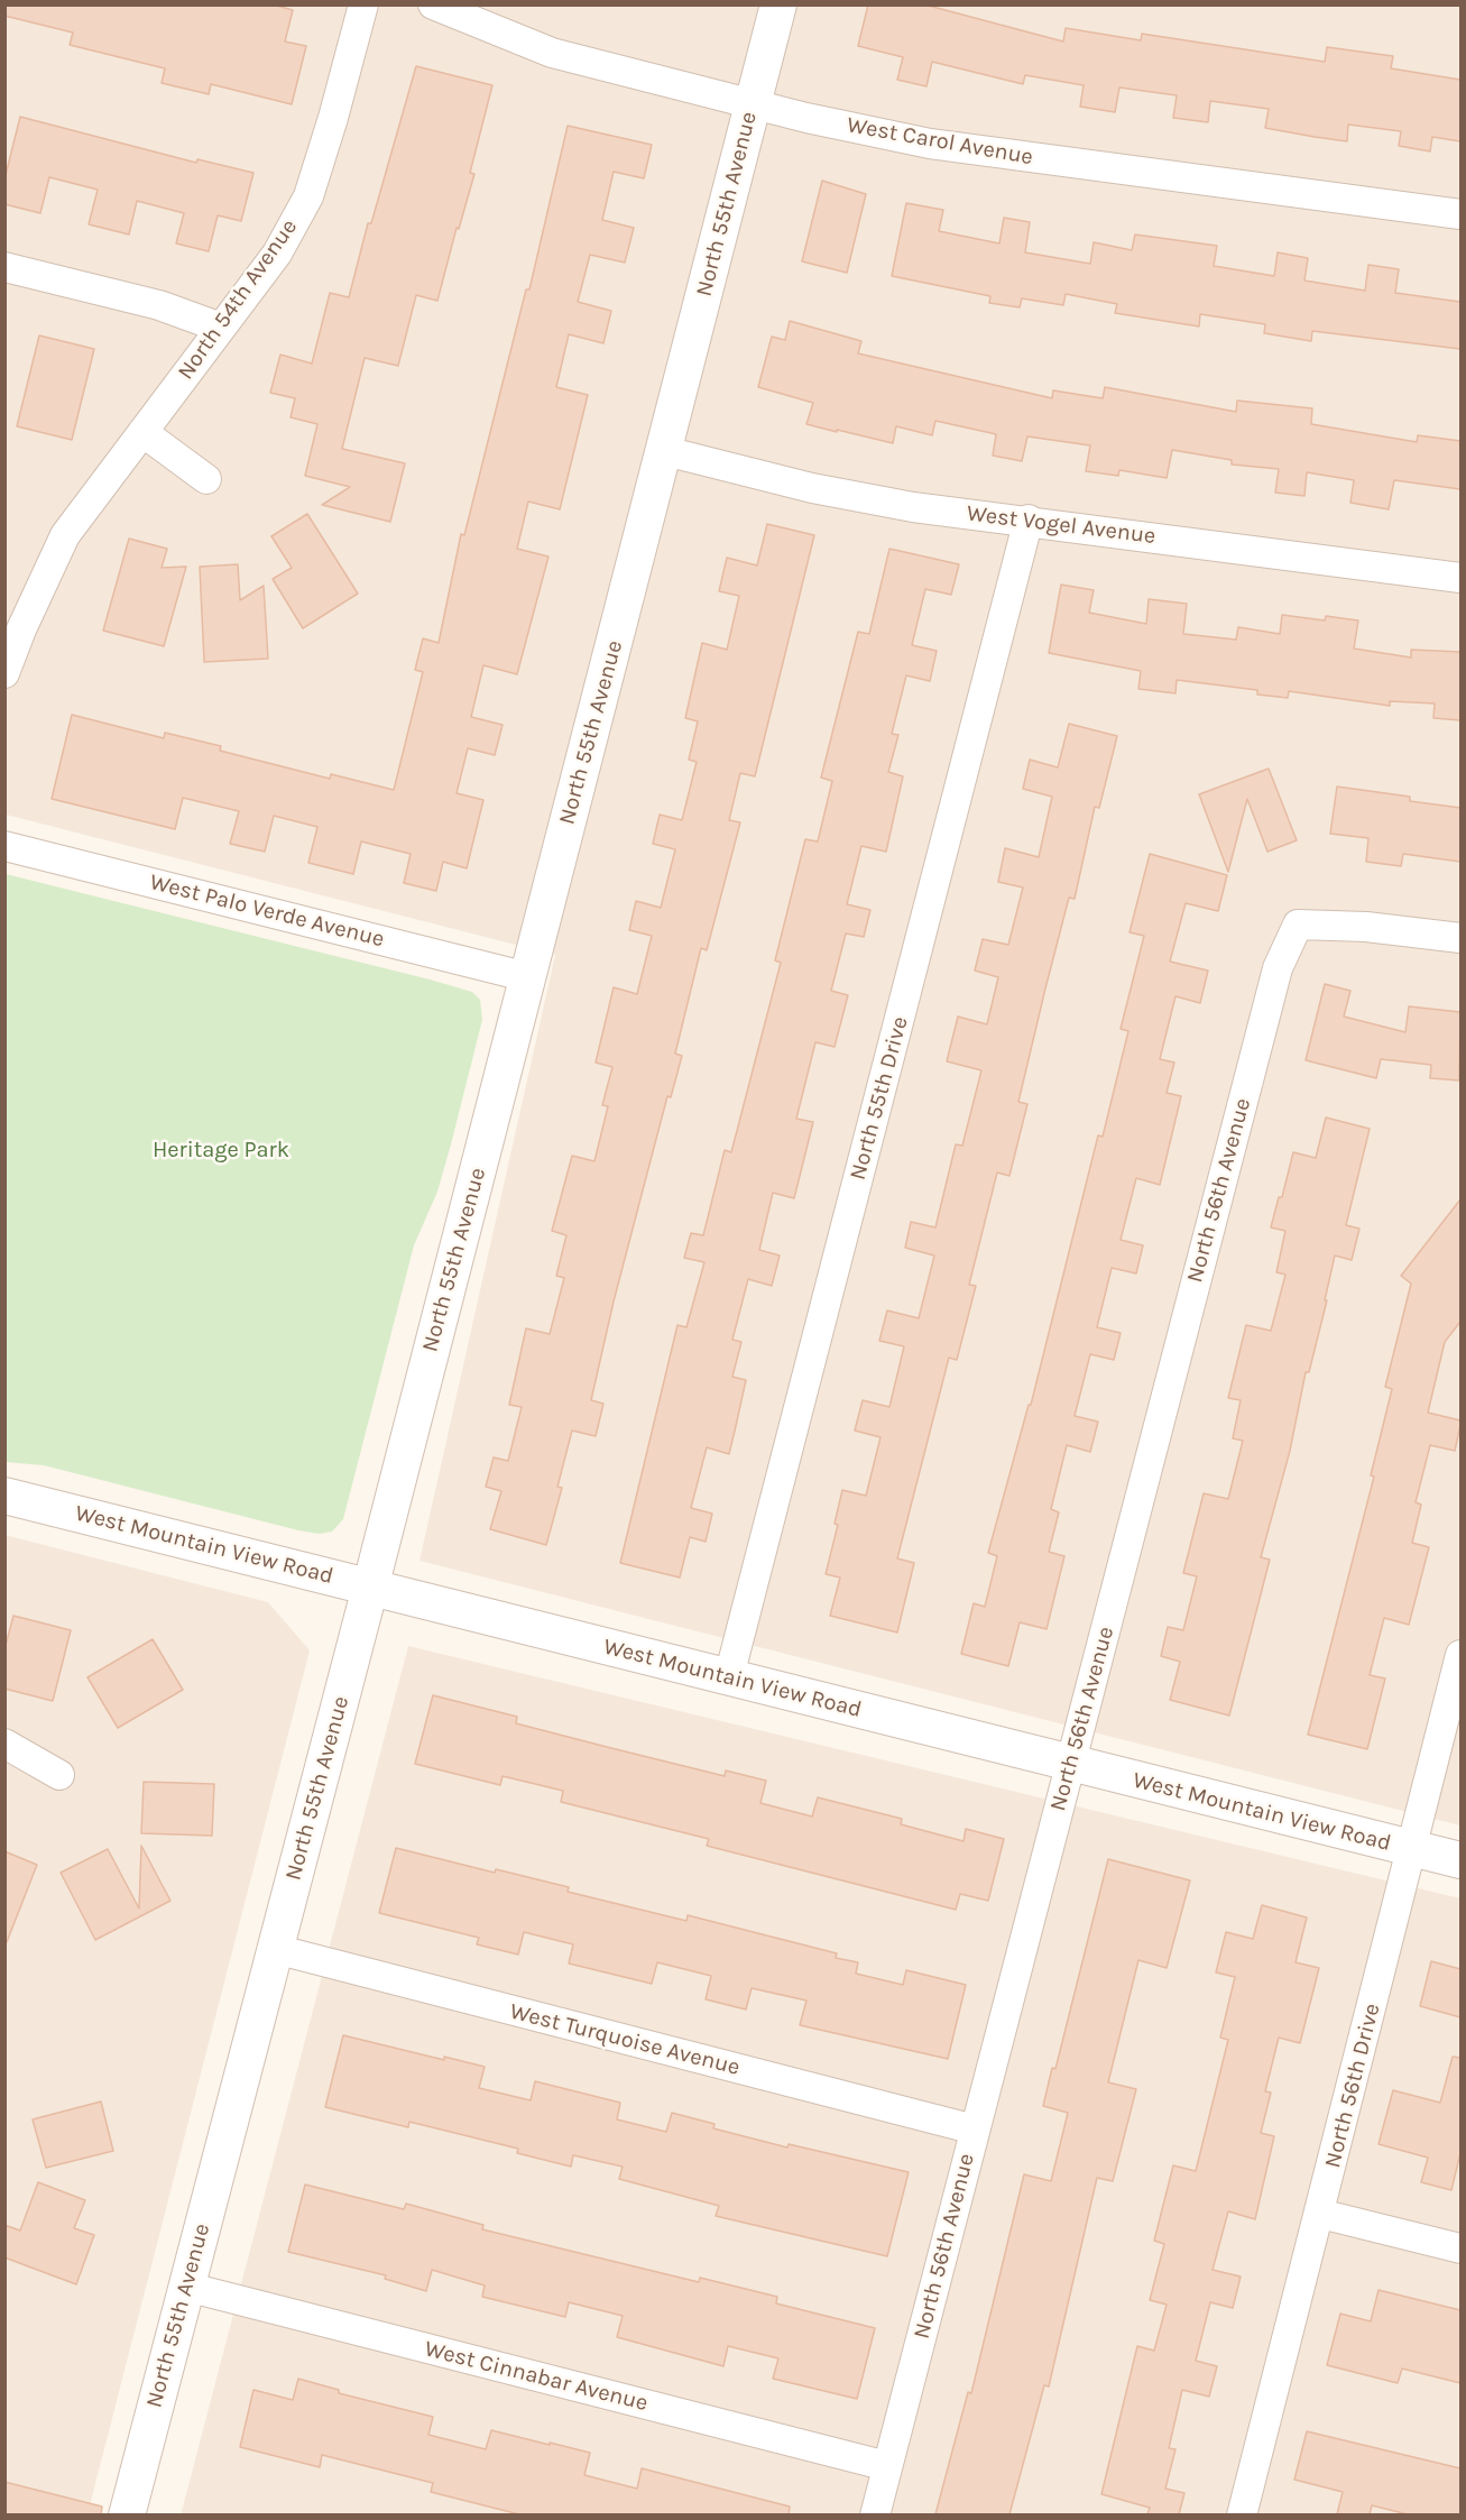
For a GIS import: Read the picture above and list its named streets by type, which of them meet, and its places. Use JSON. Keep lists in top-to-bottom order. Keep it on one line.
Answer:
{"streets":{"street":["West Carol Avenue","North 55th Avenue","North 54th Avenue","West Vogel Avenue","West Palo Verde Avenue","North 55th Drive","North 56th Avenue","West Mountain View Road","West Turquoise Avenue","North 56th Drive","West Cinnabar Avenue"]},"crossings":[["West Carol Avenue","North 55th Avenue"],["North 55th Avenue","West Vogel Avenue"],["North 55th Avenue","West Palo Verde Avenue"],["North 55th Avenue","West Mountain View Road"],["North 55th Avenue","West Turquoise Avenue"],["North 55th Avenue","West Cinnabar Avenue"],["West Vogel Avenue","North 55th Drive"],["North 55th Drive","West Mountain View Road"],["North 56th Avenue","West Mountain View Road"],["North 56th Avenue","West Turquoise Avenue"],["North 56th Avenue","West Cinnabar Avenue"],["West Mountain View Road","North 56th Drive"]],"parks":["Heritage Park"]}
